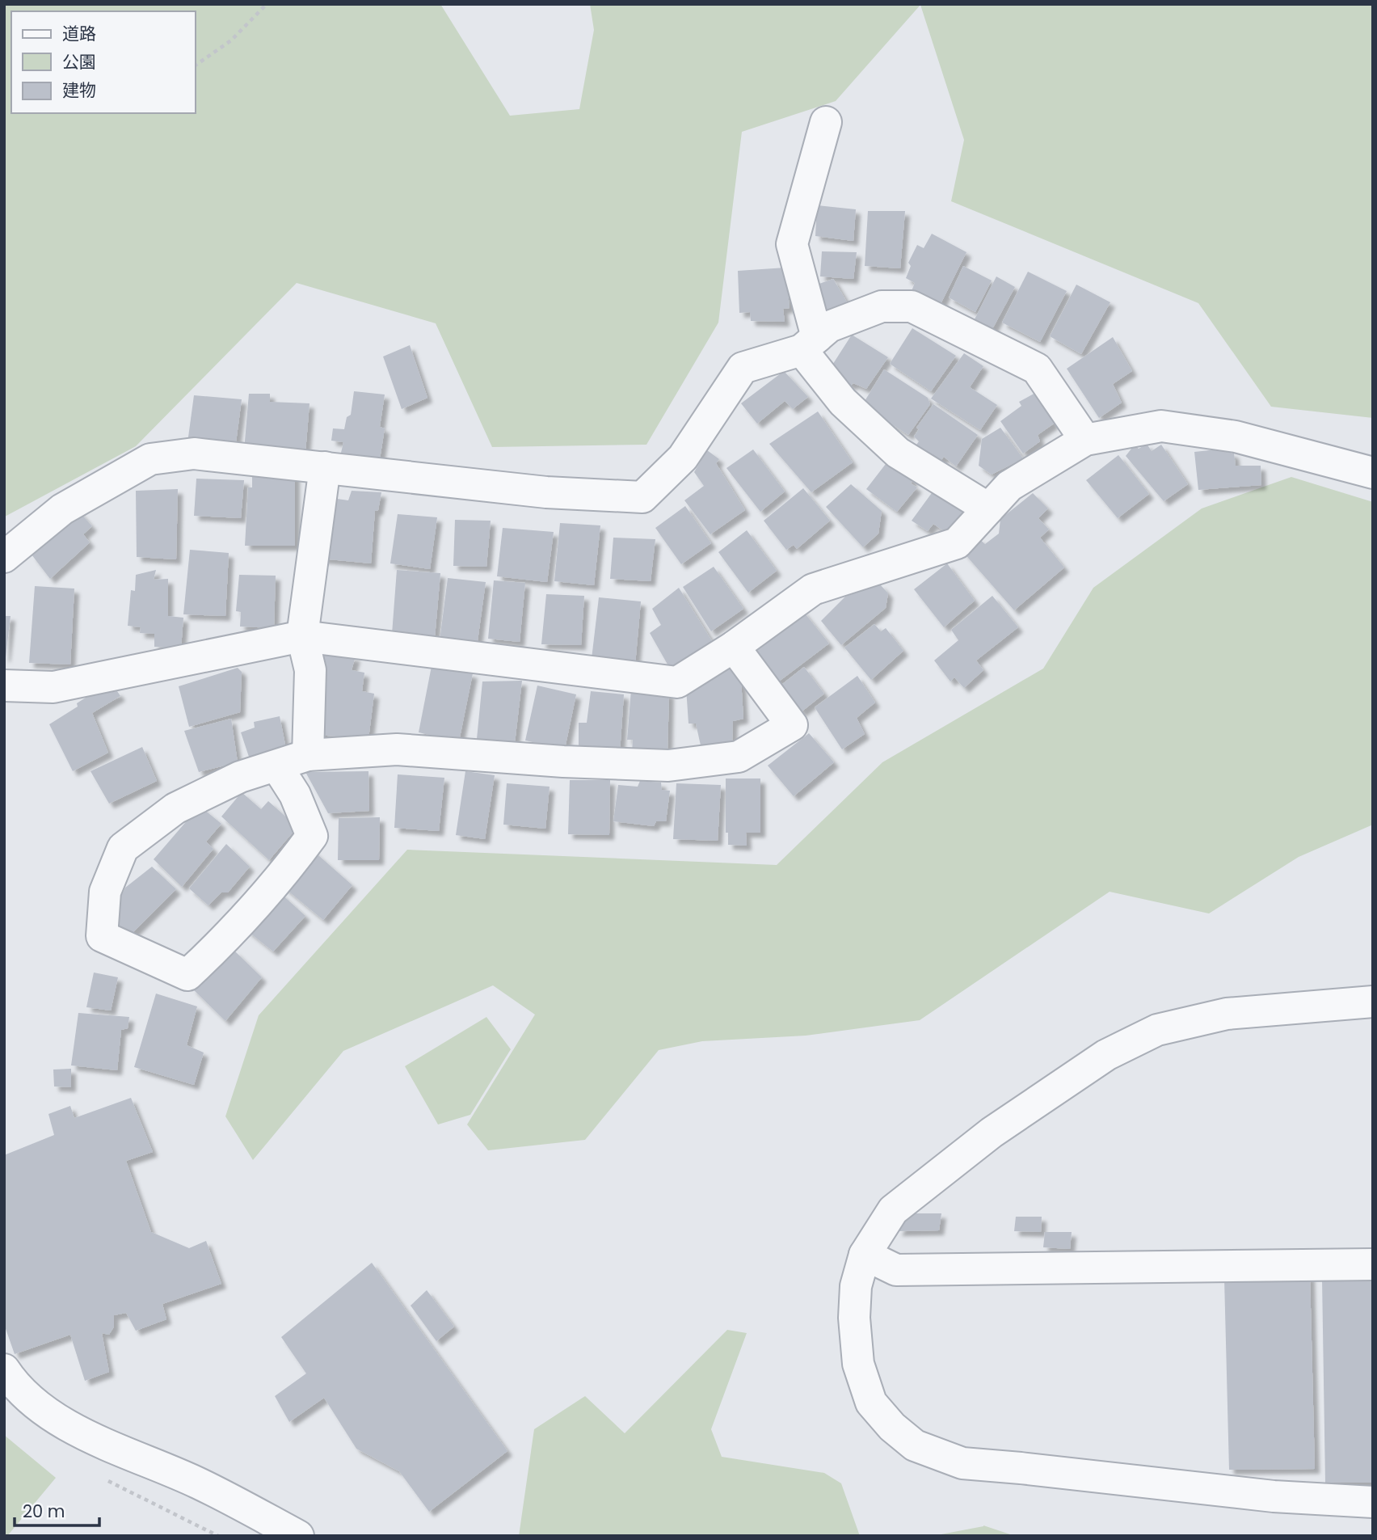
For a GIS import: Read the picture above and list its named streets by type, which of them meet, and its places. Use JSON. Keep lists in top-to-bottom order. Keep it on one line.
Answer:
{"legend":["道路","公園","建物"],"scale_bar":"20 m"}
